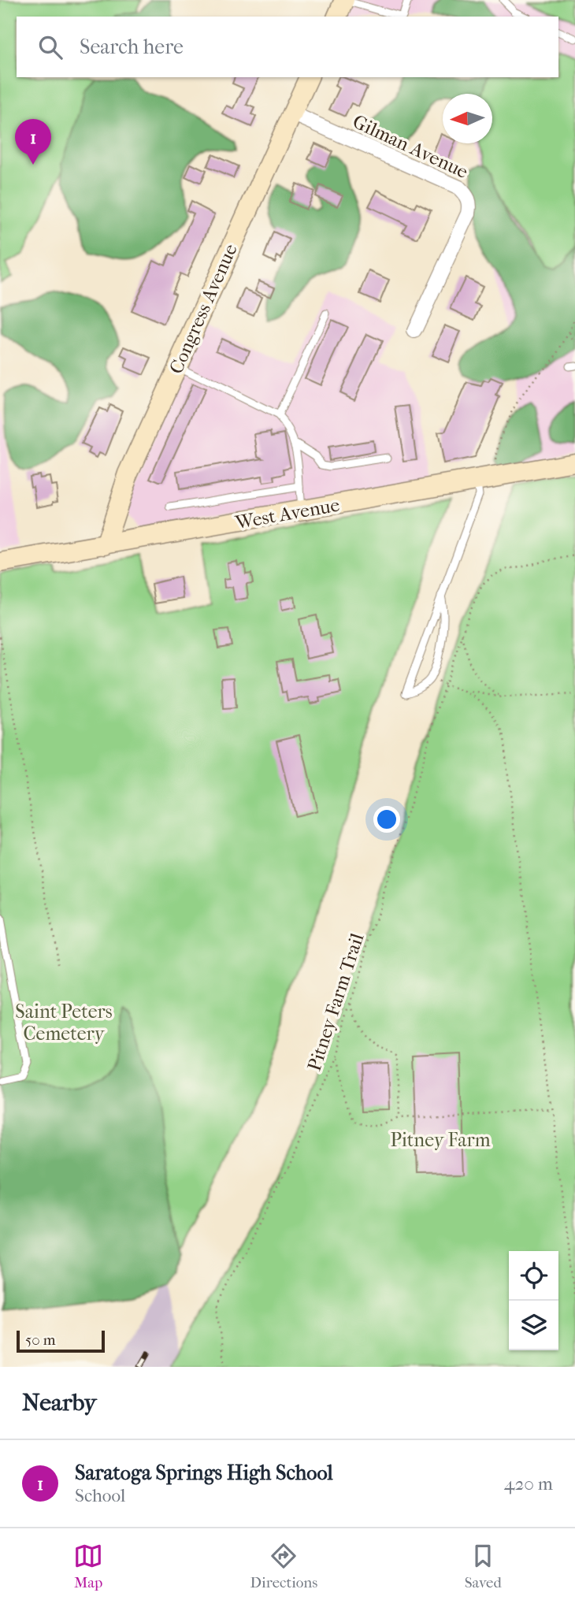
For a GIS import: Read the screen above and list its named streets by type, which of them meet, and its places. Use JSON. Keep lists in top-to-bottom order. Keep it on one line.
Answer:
{"streets":{"street":["Gilman Avenue","Congress Avenue","West Avenue"],"path":["Pitney Farm Trail"]},"crossings":[["Gilman Avenue","Congress Avenue"],["Congress Avenue","West Avenue"]],"parks":["Saint Peters Cemetery","Pitney Farm"],"scale_bar":"50 m","north":"left","page":{"search":"Search here","pins":"1","scale":"50 m","heading":"Nearby","list":[{"mark":"1","name":"Saratoga Springs High School","note":"School","value":"420 m"}],"nav":["Map","Directions","Saved"]}}
